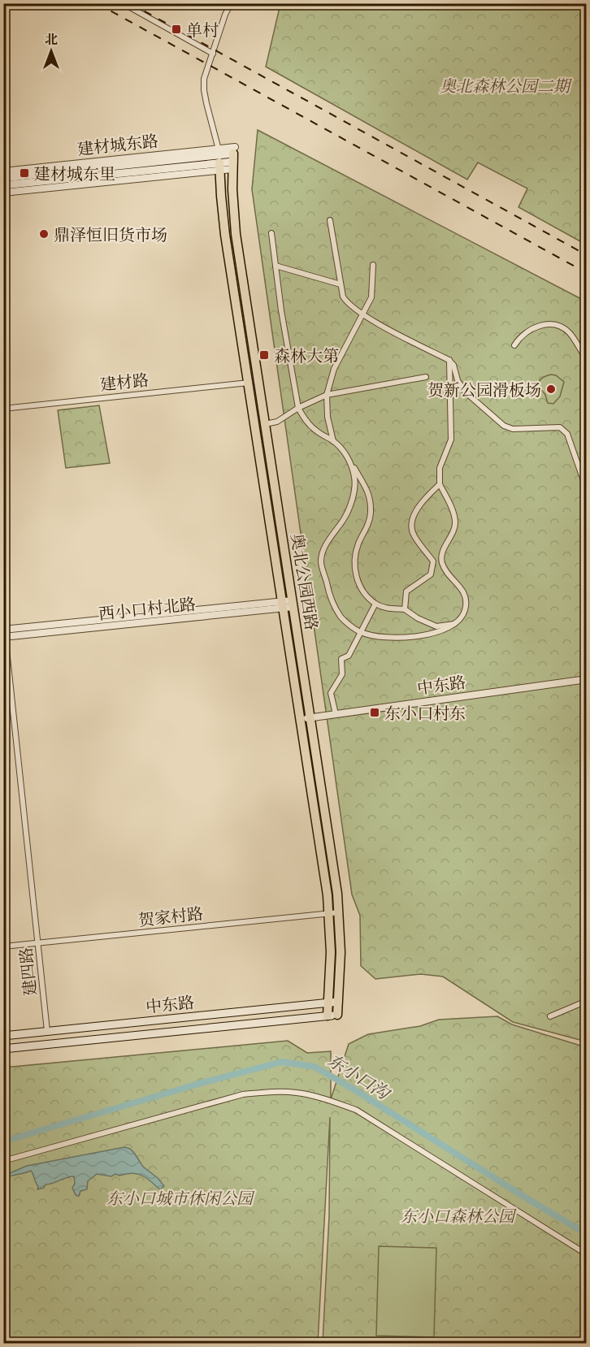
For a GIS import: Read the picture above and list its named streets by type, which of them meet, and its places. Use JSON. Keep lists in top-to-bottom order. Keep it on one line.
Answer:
{"streets":{"main road":["建材城东路","奥北公园西路","中东路"],"street":["建材路","西小口村北路","贺家村路","建四路"]},"crossings":[["建材城东路","奥北公园西路"],["建材路","奥北公园西路"],["奥北公园西路","西小口村北路"],["奥北公园西路","中东路"],["奥北公园西路","贺家村路"],["西小口村北路","建四路"],["中东路","建四路"],["贺家村路","建四路"]],"water":["东小口沟"],"parks":["奥北森林公园二期","东小口城市休闲公园","东小口森林公园"],"places":{"transit":["单村","建材城东里","森林大第","东小口村东"],"other":["鼎泽恒旧货市场","贺新公园滑板场"]},"north":"top"}
